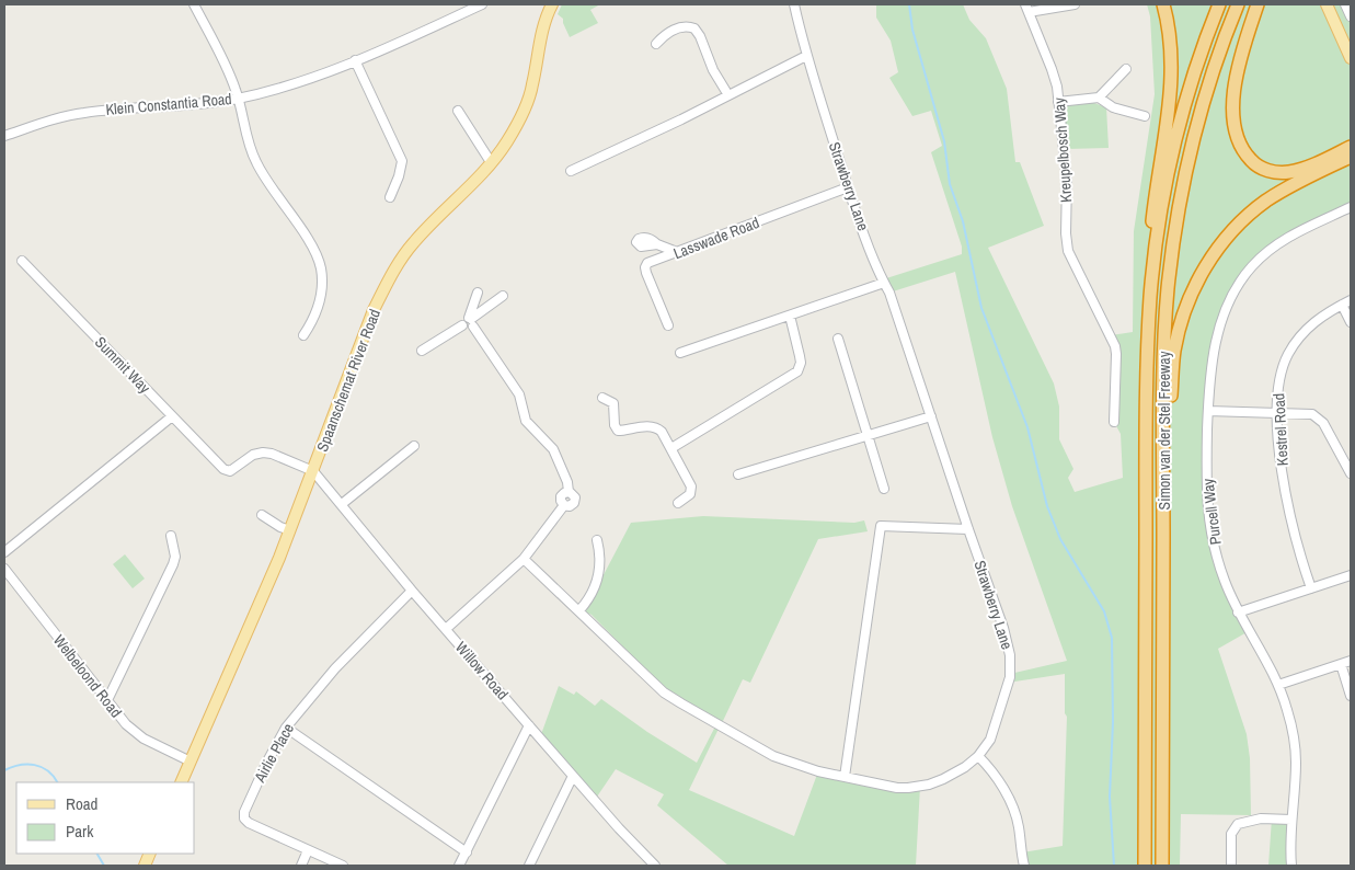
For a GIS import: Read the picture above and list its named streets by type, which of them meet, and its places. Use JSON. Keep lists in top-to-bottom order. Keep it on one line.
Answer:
{"streets":{"highway":["Simon van der Stel Freeway"],"main road":["Spaanschemat River Road"],"street":["Klein Constantia Road","Kreupelbosch Way","Strawberry Lane","Lasswade Road","Summit Way","Kestrel Road","Purcell Way","Willow Road","Welbeloond Road","Airlie Place"]},"crossings":[["Strawberry Lane","Lasswade Road"],["Summit Way","Spaanschemat River Road"],["Summit Way","Willow Road"],["Spaanschemat River Road","Willow Road"],["Spaanschemat River Road","Welbeloond Road"],["Willow Road","Airlie Place"]],"legend":["Road","Park"]}
